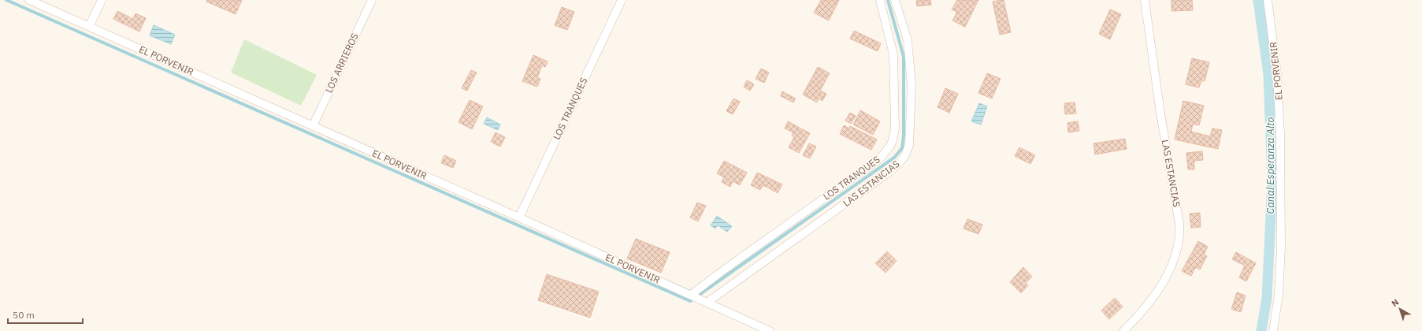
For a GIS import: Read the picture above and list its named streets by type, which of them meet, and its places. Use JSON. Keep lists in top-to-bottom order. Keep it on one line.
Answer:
{"streets":{"street":["EL PORVENIR","LOS ARRIEROS","LOS TRANQUES","LAS ESTANCIAS"]},"crossings":[["EL PORVENIR","LOS ARRIEROS"],["EL PORVENIR","LOS TRANQUES"],["EL PORVENIR","LAS ESTANCIAS"]],"water":["Canal Esperanza Alto"],"scale_bar":"50 m","north":"top left"}
